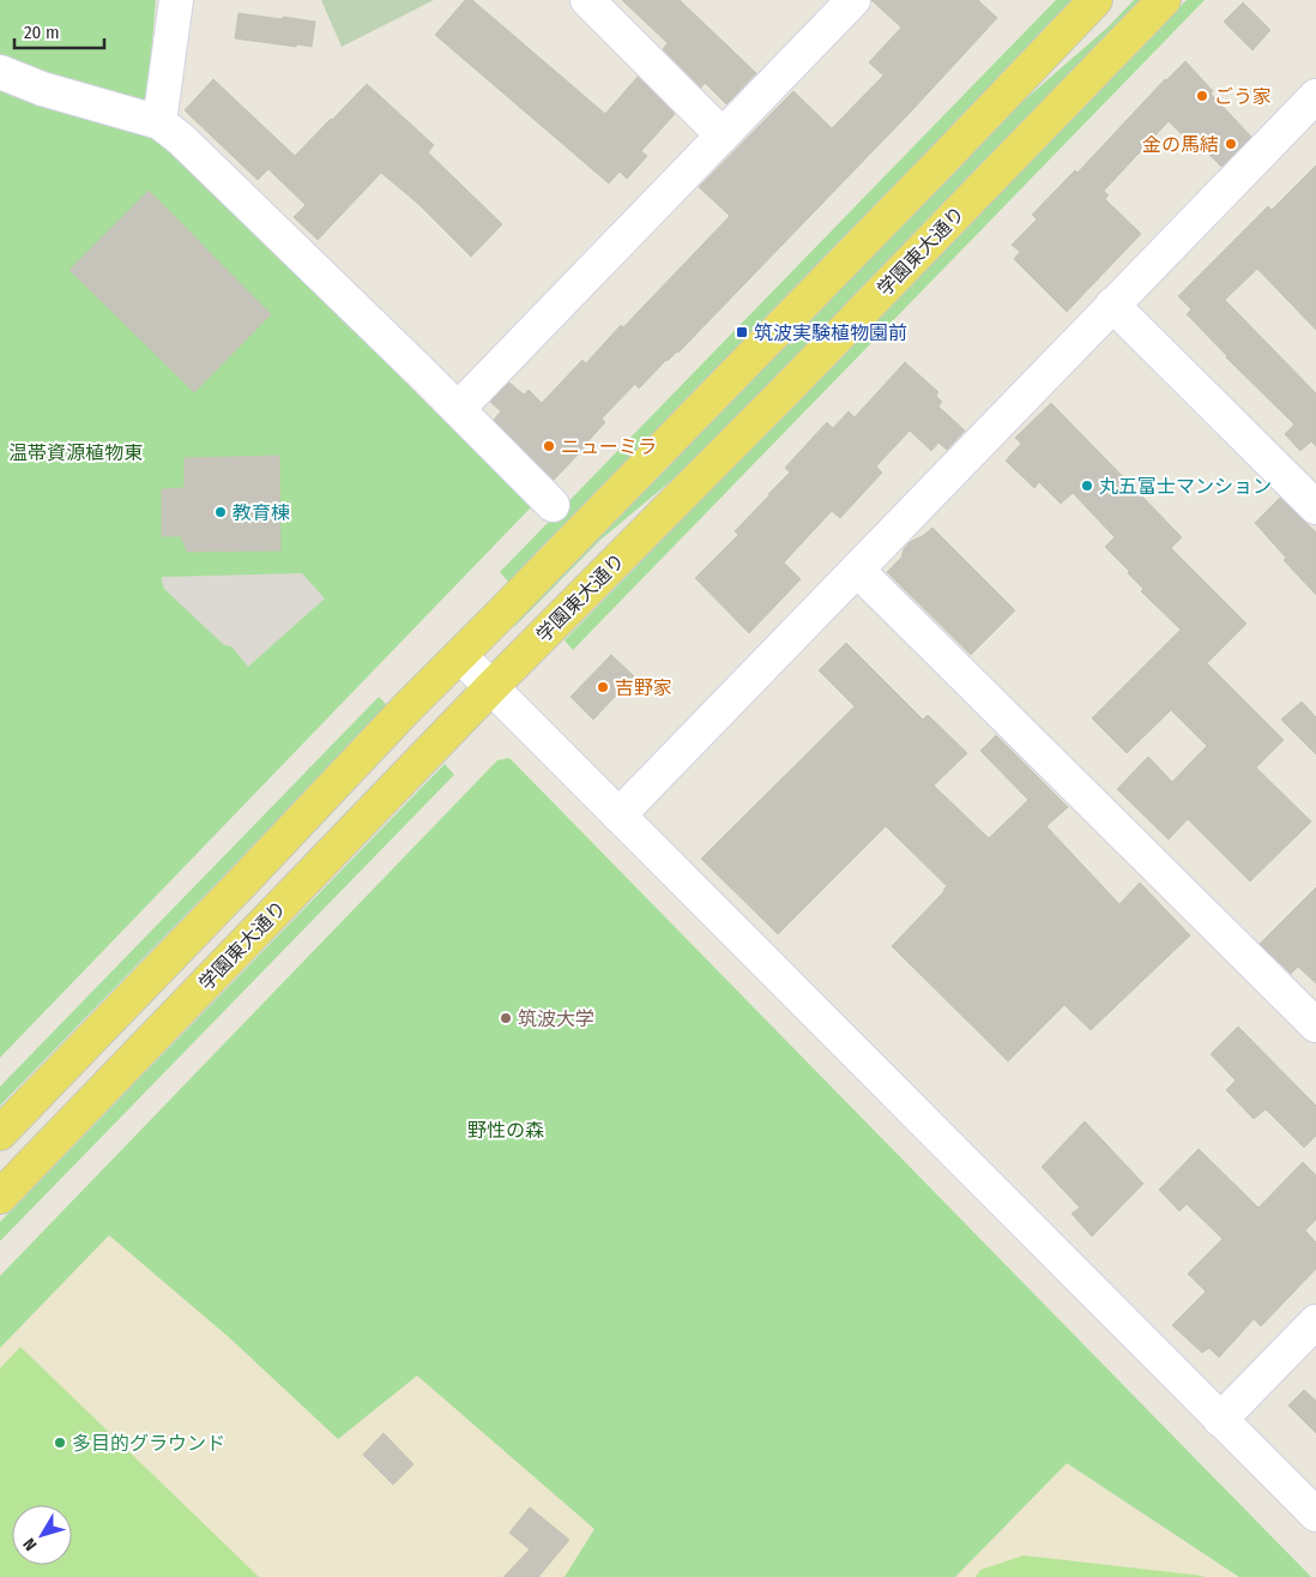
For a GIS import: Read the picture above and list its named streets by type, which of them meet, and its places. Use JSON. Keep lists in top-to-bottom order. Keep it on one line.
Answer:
{"streets":{"main road":["学園東大通り"]},"parks":["温帯資源植物東","野性の森"],"places":{"other":["ごう家","金の馬結","ニューミラ","丸五富士マンション","教育棟","吉野家","筑波大学","多目的グラウンド"],"transit":["筑波実験植物園前"]},"scale_bar":"20 m","north":"bottom left"}
